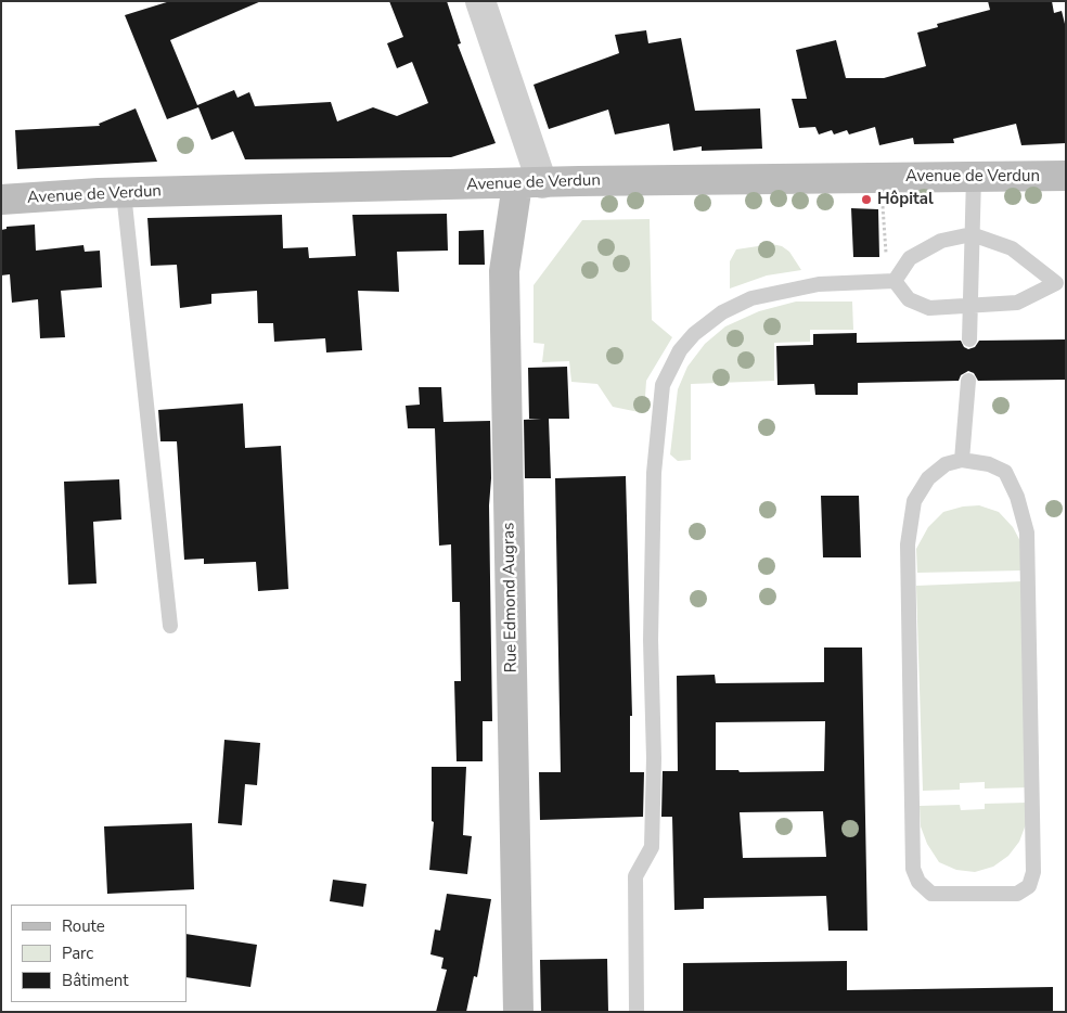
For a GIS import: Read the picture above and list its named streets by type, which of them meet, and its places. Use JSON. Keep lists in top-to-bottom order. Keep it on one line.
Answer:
{"streets":{"main road":["Avenue de Verdun","Rue Edmond Augras"]},"crossings":[["Avenue de Verdun","Rue Edmond Augras"]],"places":["Hôpital"],"legend":["Route","Parc","Bâtiment"]}
